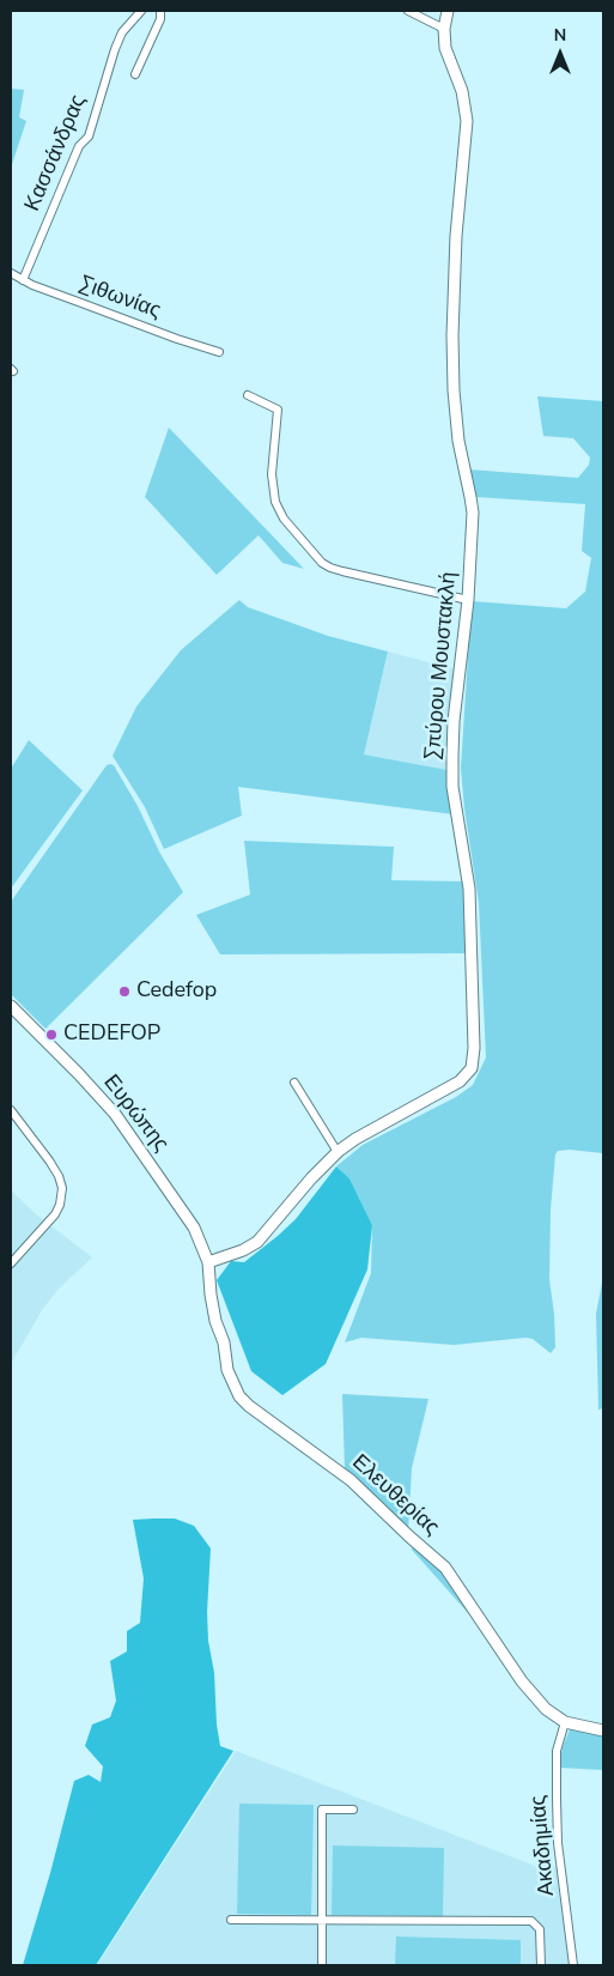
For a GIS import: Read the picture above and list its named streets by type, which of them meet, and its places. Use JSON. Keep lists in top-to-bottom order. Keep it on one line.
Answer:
{"streets":{"street":["Κασσάνδρας","Σιθωνίας","Σπύρου Μουστακλή","Ευρώπης","Ελευθερίας","Ακαδημίας"]},"crossings":[["Κασσάνδρας","Σιθωνίας"],["Σπύρου Μουστακλή","Ευρώπης"],["Σπύρου Μουστακλή","Ελευθερίας"],["Ευρώπης","Ελευθερίας"],["Ελευθερίας","Ακαδημίας"]],"places":["Cedefop","CEDEFOP"],"north":"top"}
